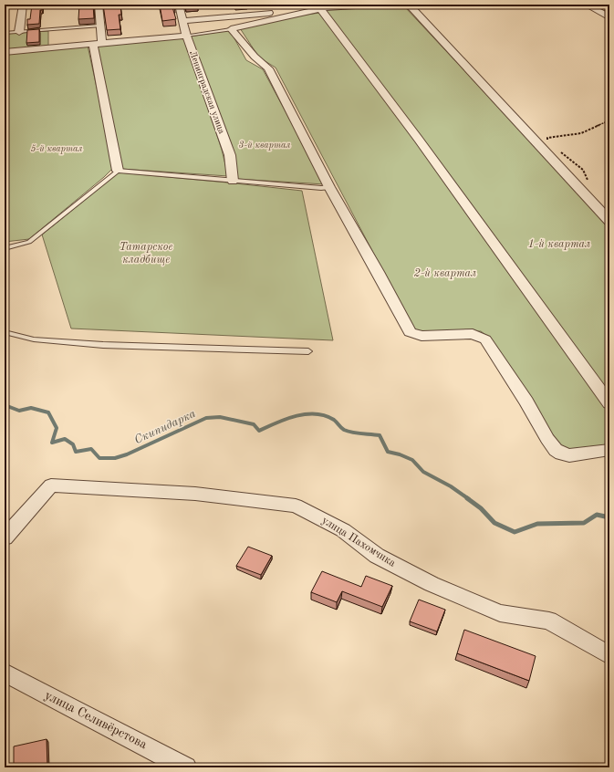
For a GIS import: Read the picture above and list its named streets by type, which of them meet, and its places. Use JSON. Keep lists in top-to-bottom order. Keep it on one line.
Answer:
{"streets":{"street":["Ленинградская улица","улица Пахомчика","улица Селивёрстова"]},"water":["Скипидарка"],"parks":["3-й квартал","5-й квартал","1-й квартал","Татарское кладбище","2-й квартал"]}
